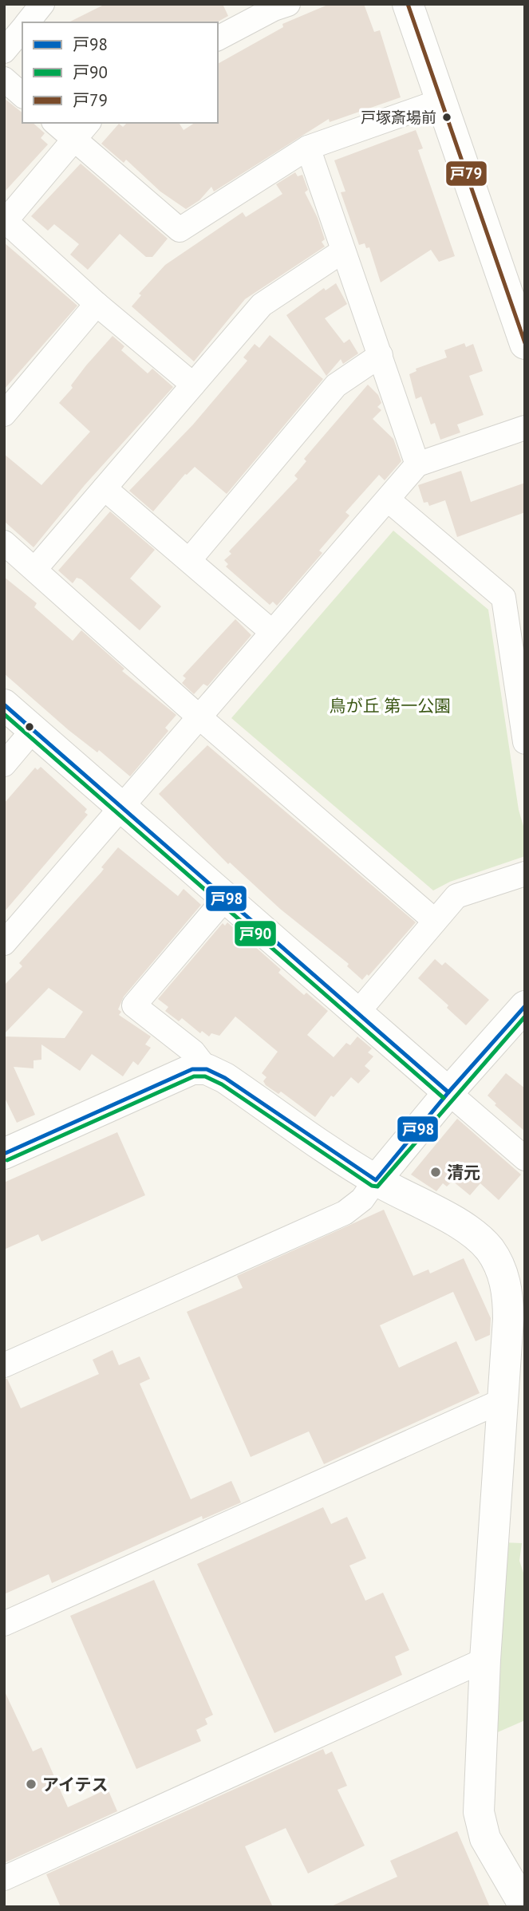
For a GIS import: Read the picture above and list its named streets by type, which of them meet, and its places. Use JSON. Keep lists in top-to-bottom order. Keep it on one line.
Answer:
{"parks":["鳥が丘 第一公園"],"places":["戸塚斎場前","清元","アイテス"],"lines":["transit line 戸79","transit line 戸98","transit line 戸90"],"legend":["戸98","戸90","戸79"]}
